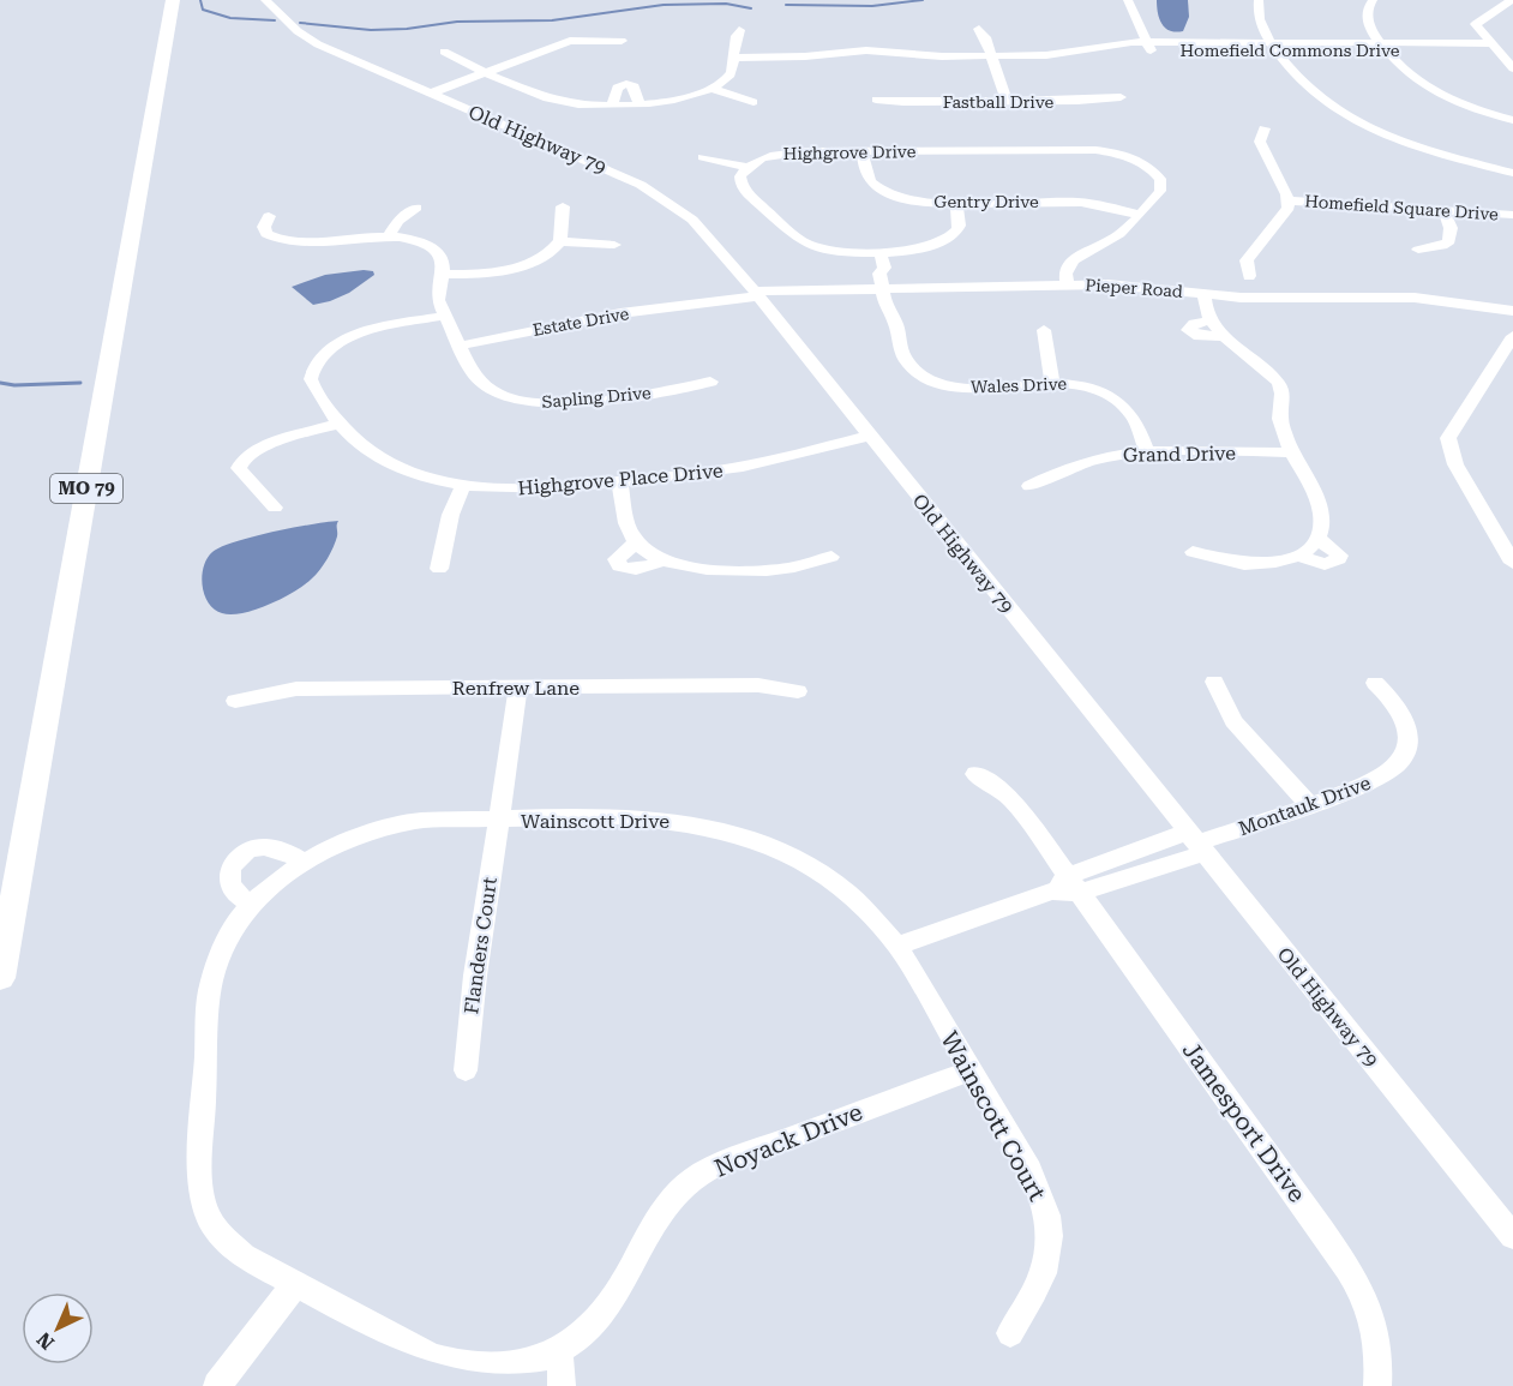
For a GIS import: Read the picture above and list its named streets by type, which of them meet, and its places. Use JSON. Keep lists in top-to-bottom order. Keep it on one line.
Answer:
{"streets":{"main road":["MO 79"],"street":["Homefield Commons Drive","Fastball Drive","Old Highway 79","Highgrove Drive","Gentry Drive","Homefield Square Drive","Pieper Road","Estate Drive","Wales Drive","Sapling Drive","Grand Drive","Highgrove Place Drive","Renfrew Lane","Montauk Drive","Wainscott Drive","Flanders Court","Wainscott Court","Jamesport Drive","Noyack Drive"]},"crossings":[["Old Highway 79","Pieper Road"],["Old Highway 79","Estate Drive"],["Old Highway 79","Highgrove Place Drive"],["Old Highway 79","Montauk Drive"],["Highgrove Drive","Gentry Drive"],["Highgrove Drive","Pieper Road"],["Pieper Road","Estate Drive"],["Pieper Road","Wales Drive"],["Estate Drive","Sapling Drive"],["Wales Drive","Grand Drive"],["Sapling Drive","Highgrove Place Drive"],["Renfrew Lane","Flanders Court"],["Montauk Drive","Wainscott Drive"],["Montauk Drive","Wainscott Court"],["Montauk Drive","Jamesport Drive"],["Wainscott Drive","Flanders Court"],["Wainscott Drive","Wainscott Court"],["Wainscott Drive","Noyack Drive"],["Wainscott Court","Noyack Drive"]],"north":"bottom left"}
